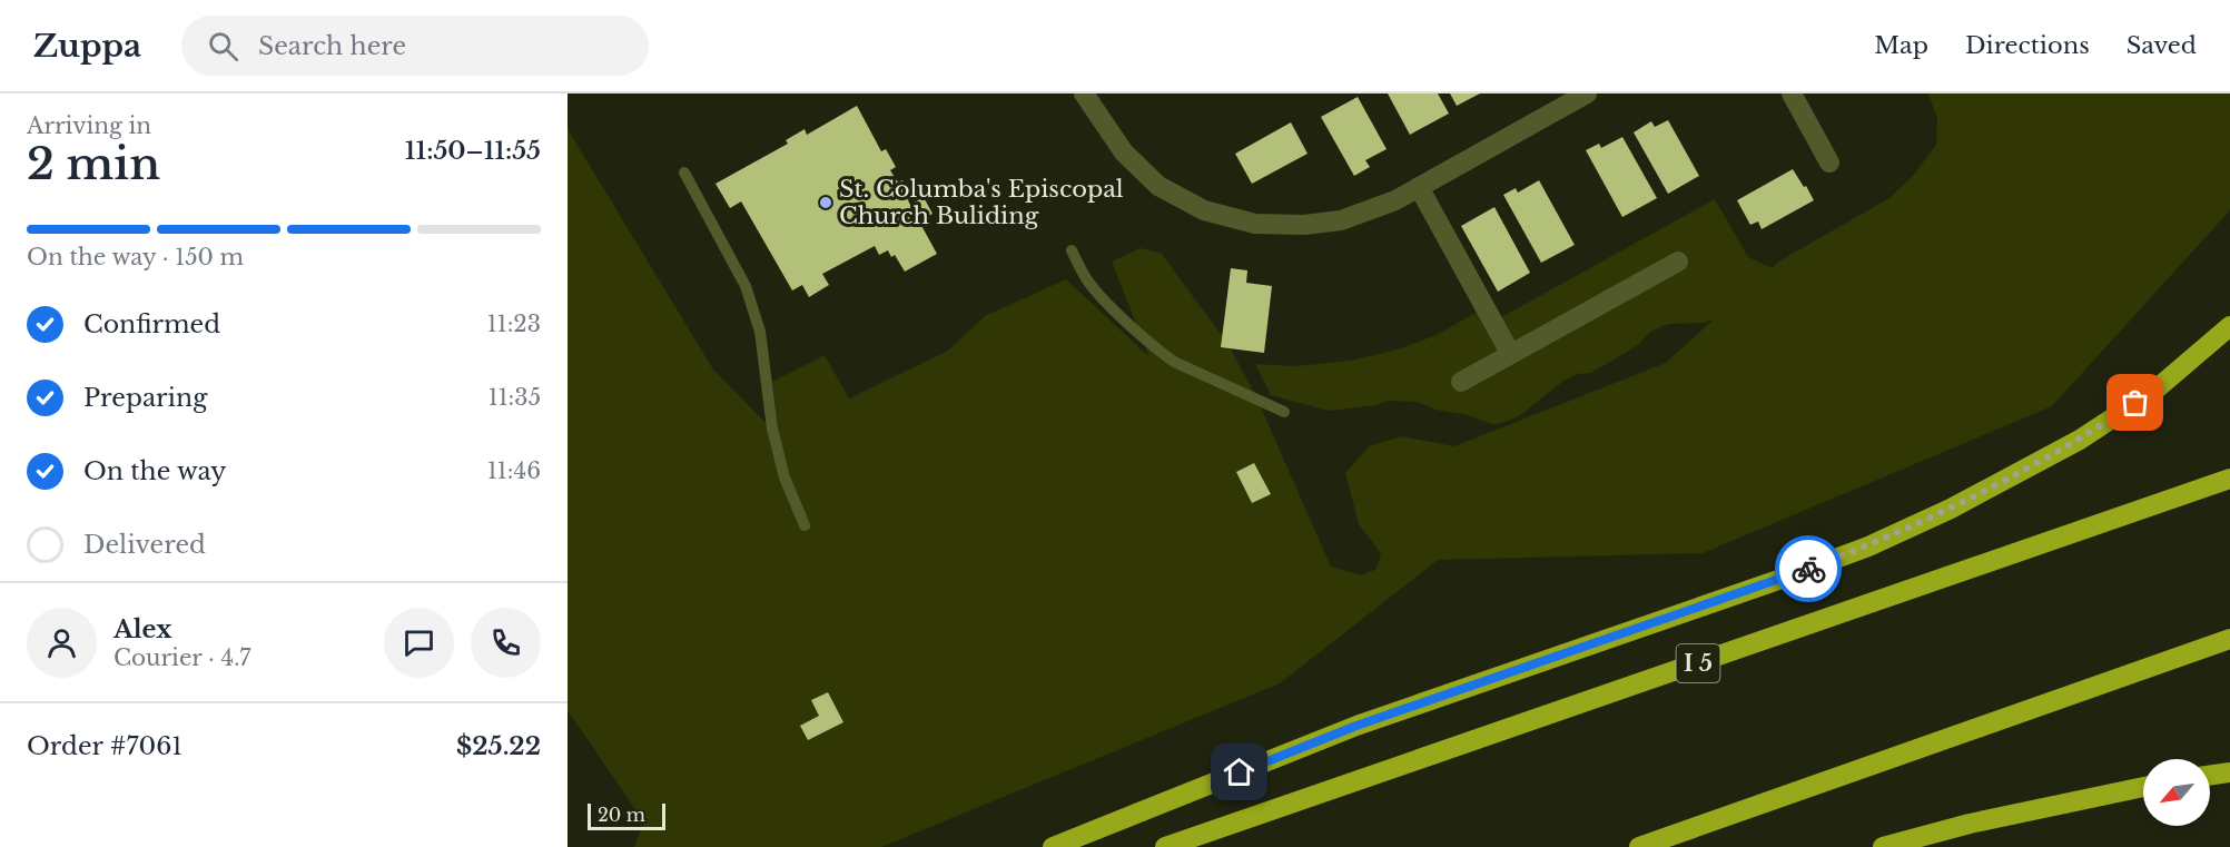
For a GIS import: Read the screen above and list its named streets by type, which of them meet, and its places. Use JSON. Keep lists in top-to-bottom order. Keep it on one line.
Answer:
{"streets":{"highway":["I 5"]},"places":["St. Columba's Episcopal Church Buliding"],"scale_bar":"20 m","north":"bottom left","page":{"header":"Zuppa","search":"Search here","nav":["Map","Directions","Saved"],"heading":["2 min","Arriving in","11:50–11:55"],"panel":["Alex","Courier · 4.7","Order #7061","$25.22"],"bar":"On the way · 150 m","list":[["Confirmed","11:23"],["Preparing","11:35"],["On the way","11:46"],"Delivered"],"scale":"20 m"}}
